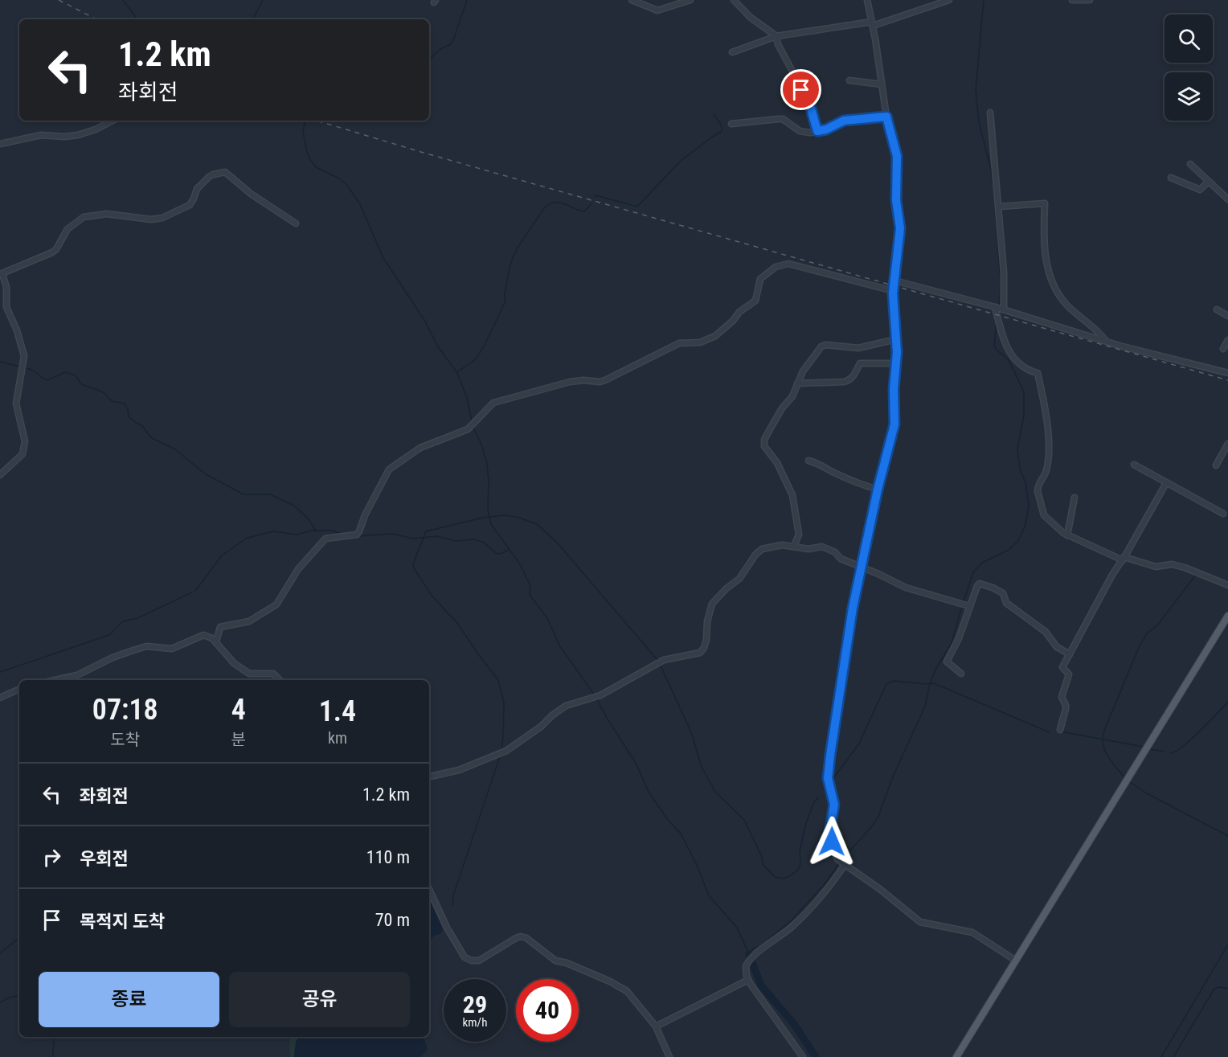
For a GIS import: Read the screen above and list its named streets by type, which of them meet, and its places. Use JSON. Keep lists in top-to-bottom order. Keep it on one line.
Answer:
{"page":{"turn":["1.2 km","좌회전"],"eta":["07:18","도착","4","분","1.4","km"],"list":[{"name":"좌회전","value":"1.2 km"},{"name":"우회전","value":"110 m"},{"name":"목적지 도착","value":"70 m"}],"buttons":["종료","공유"],"speed":"29 km/h","limit":"40"}}
